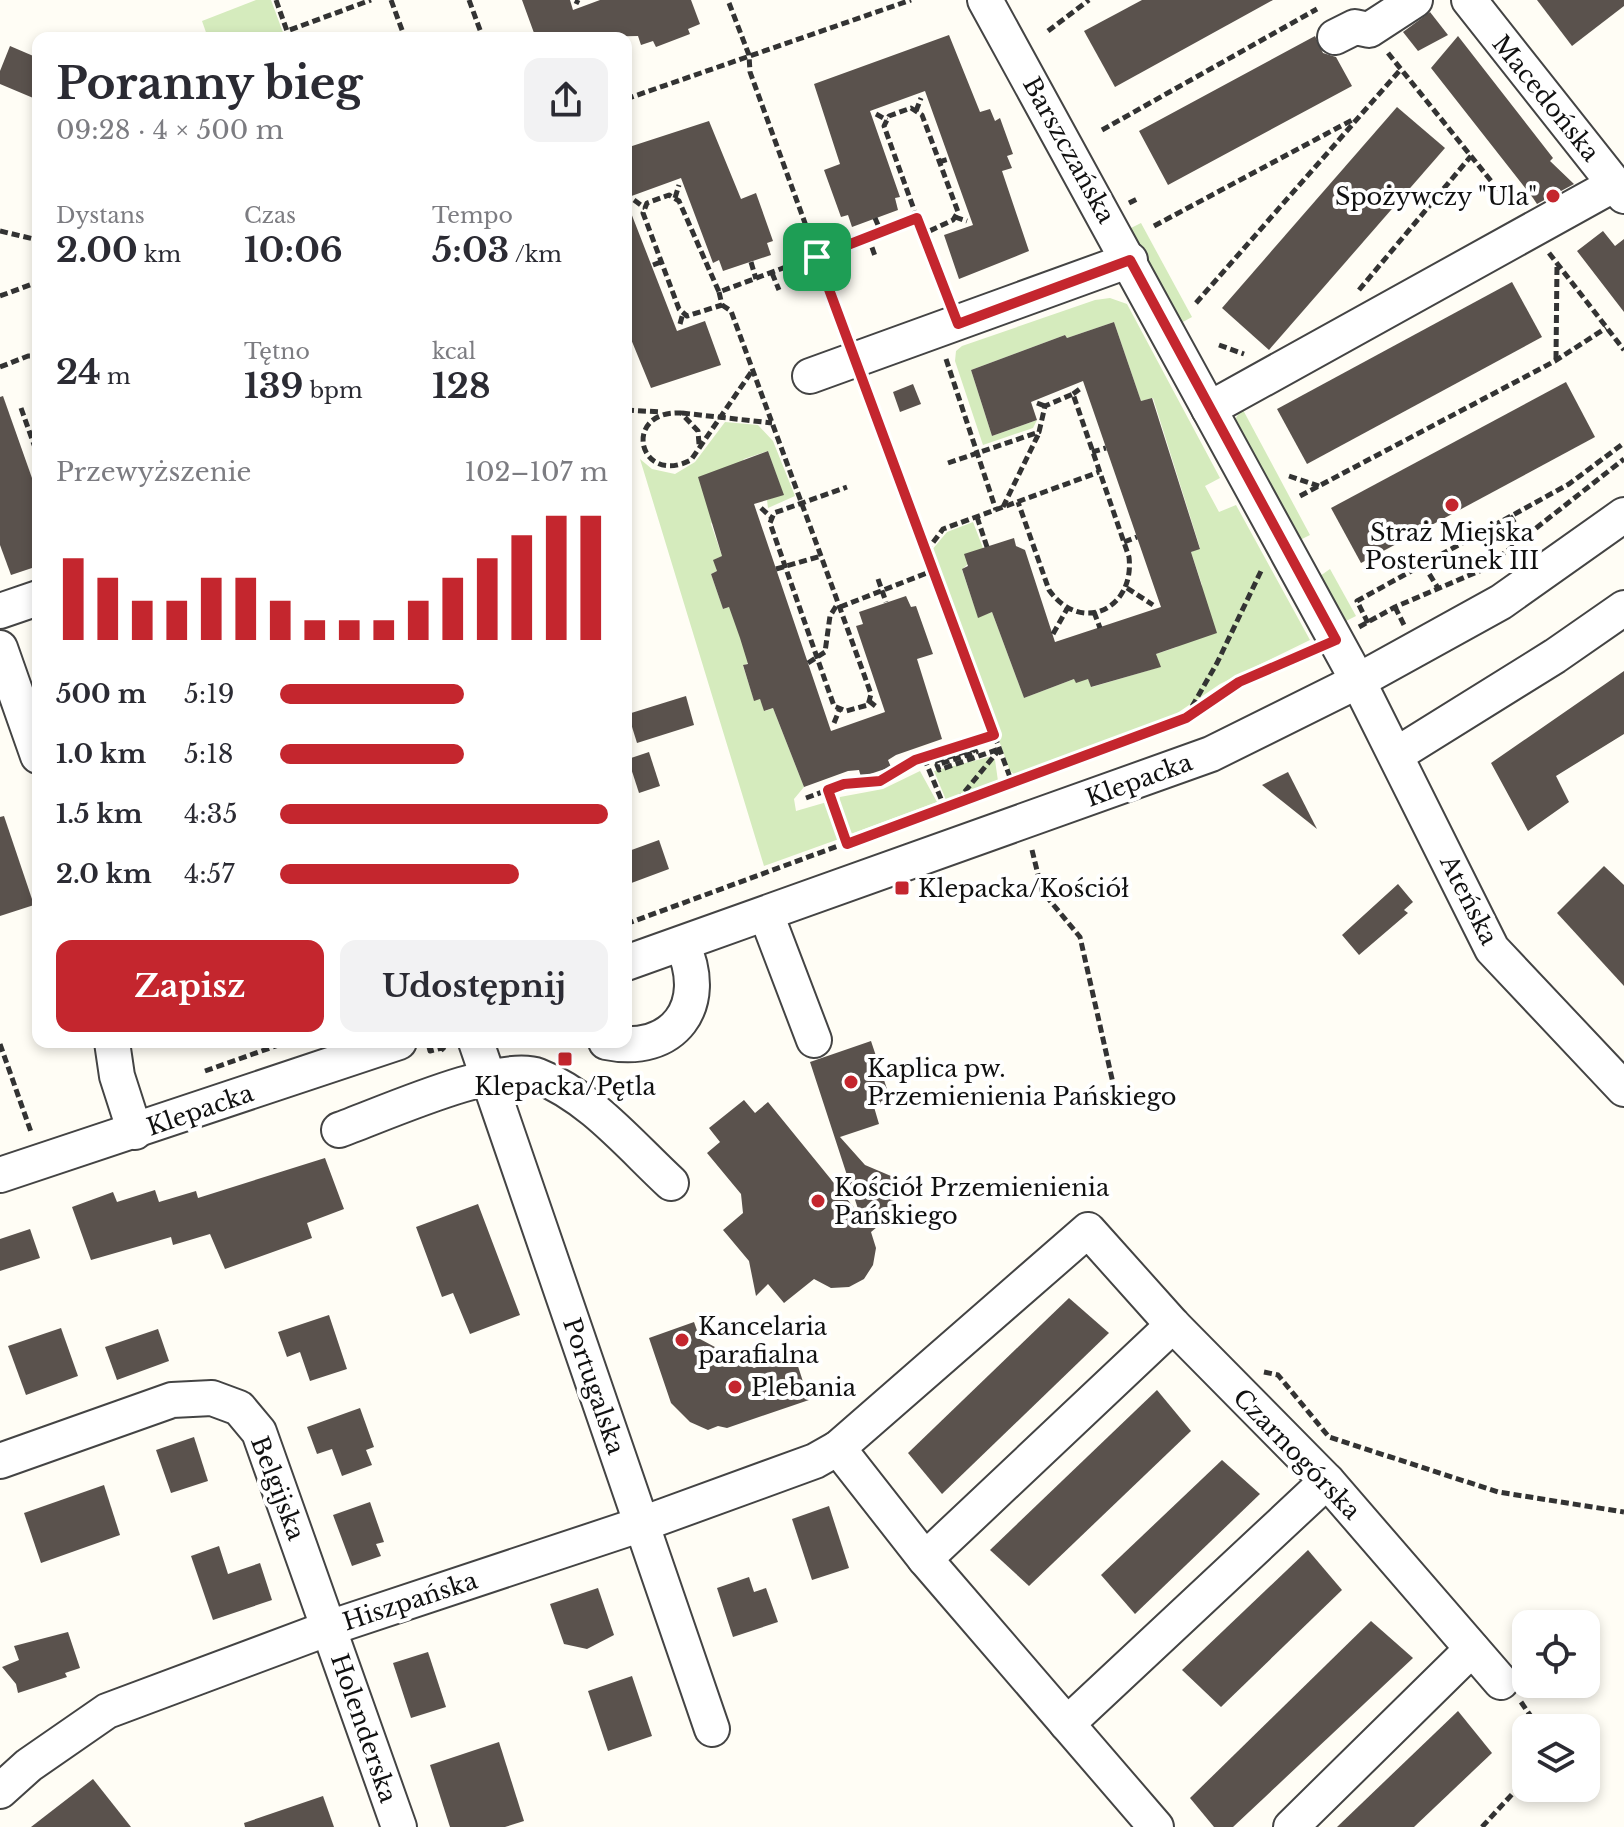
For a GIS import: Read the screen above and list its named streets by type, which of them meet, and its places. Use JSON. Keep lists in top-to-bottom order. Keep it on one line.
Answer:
{"streets":{"street":["Macedońska","Barszczańska","Klepacka","Ateńska","Portugalska","Czarnogórska","Belgijska","Hiszpańska","Holenderska"]},"crossings":[["Barszczańska","Klepacka"],["Barszczańska","Ateńska"],["Klepacka","Ateńska"],["Portugalska","Hiszpańska"],["Czarnogórska","Hiszpańska"],["Belgijska","Hiszpańska"],["Belgijska","Holenderska"],["Hiszpańska","Holenderska"]],"places":{"other":["Spożywczy \"Ula\"","Straż Miejska Posterunek III","Kaplica pw. Przemienienia Pańskiego","Kościół Przemienienia Pańskiego","Kancelaria parafialna","Plebania"],"transit":["Klepacka/Kościół","Klepacka/Pętla"]},"page":{"heading":["Poranny bieg","09:28 · 4 × 500 m"],"stats":[["Dystans","2.00 km"],["Czas","10:06"],["Tempo","5:03 /km"],["24 m"],["Tętno","139 bpm"],["kcal","128"]],"chart":["Przewyższenie","102–107 m"],"list":[{"name":"500 m","note":"5:19"},{"name":"1.0 km","note":"5:18"},{"name":"1.5 km","note":"4:35"},{"name":"2.0 km","note":"4:57"}],"buttons":["Zapisz","Udostępnij"]}}
